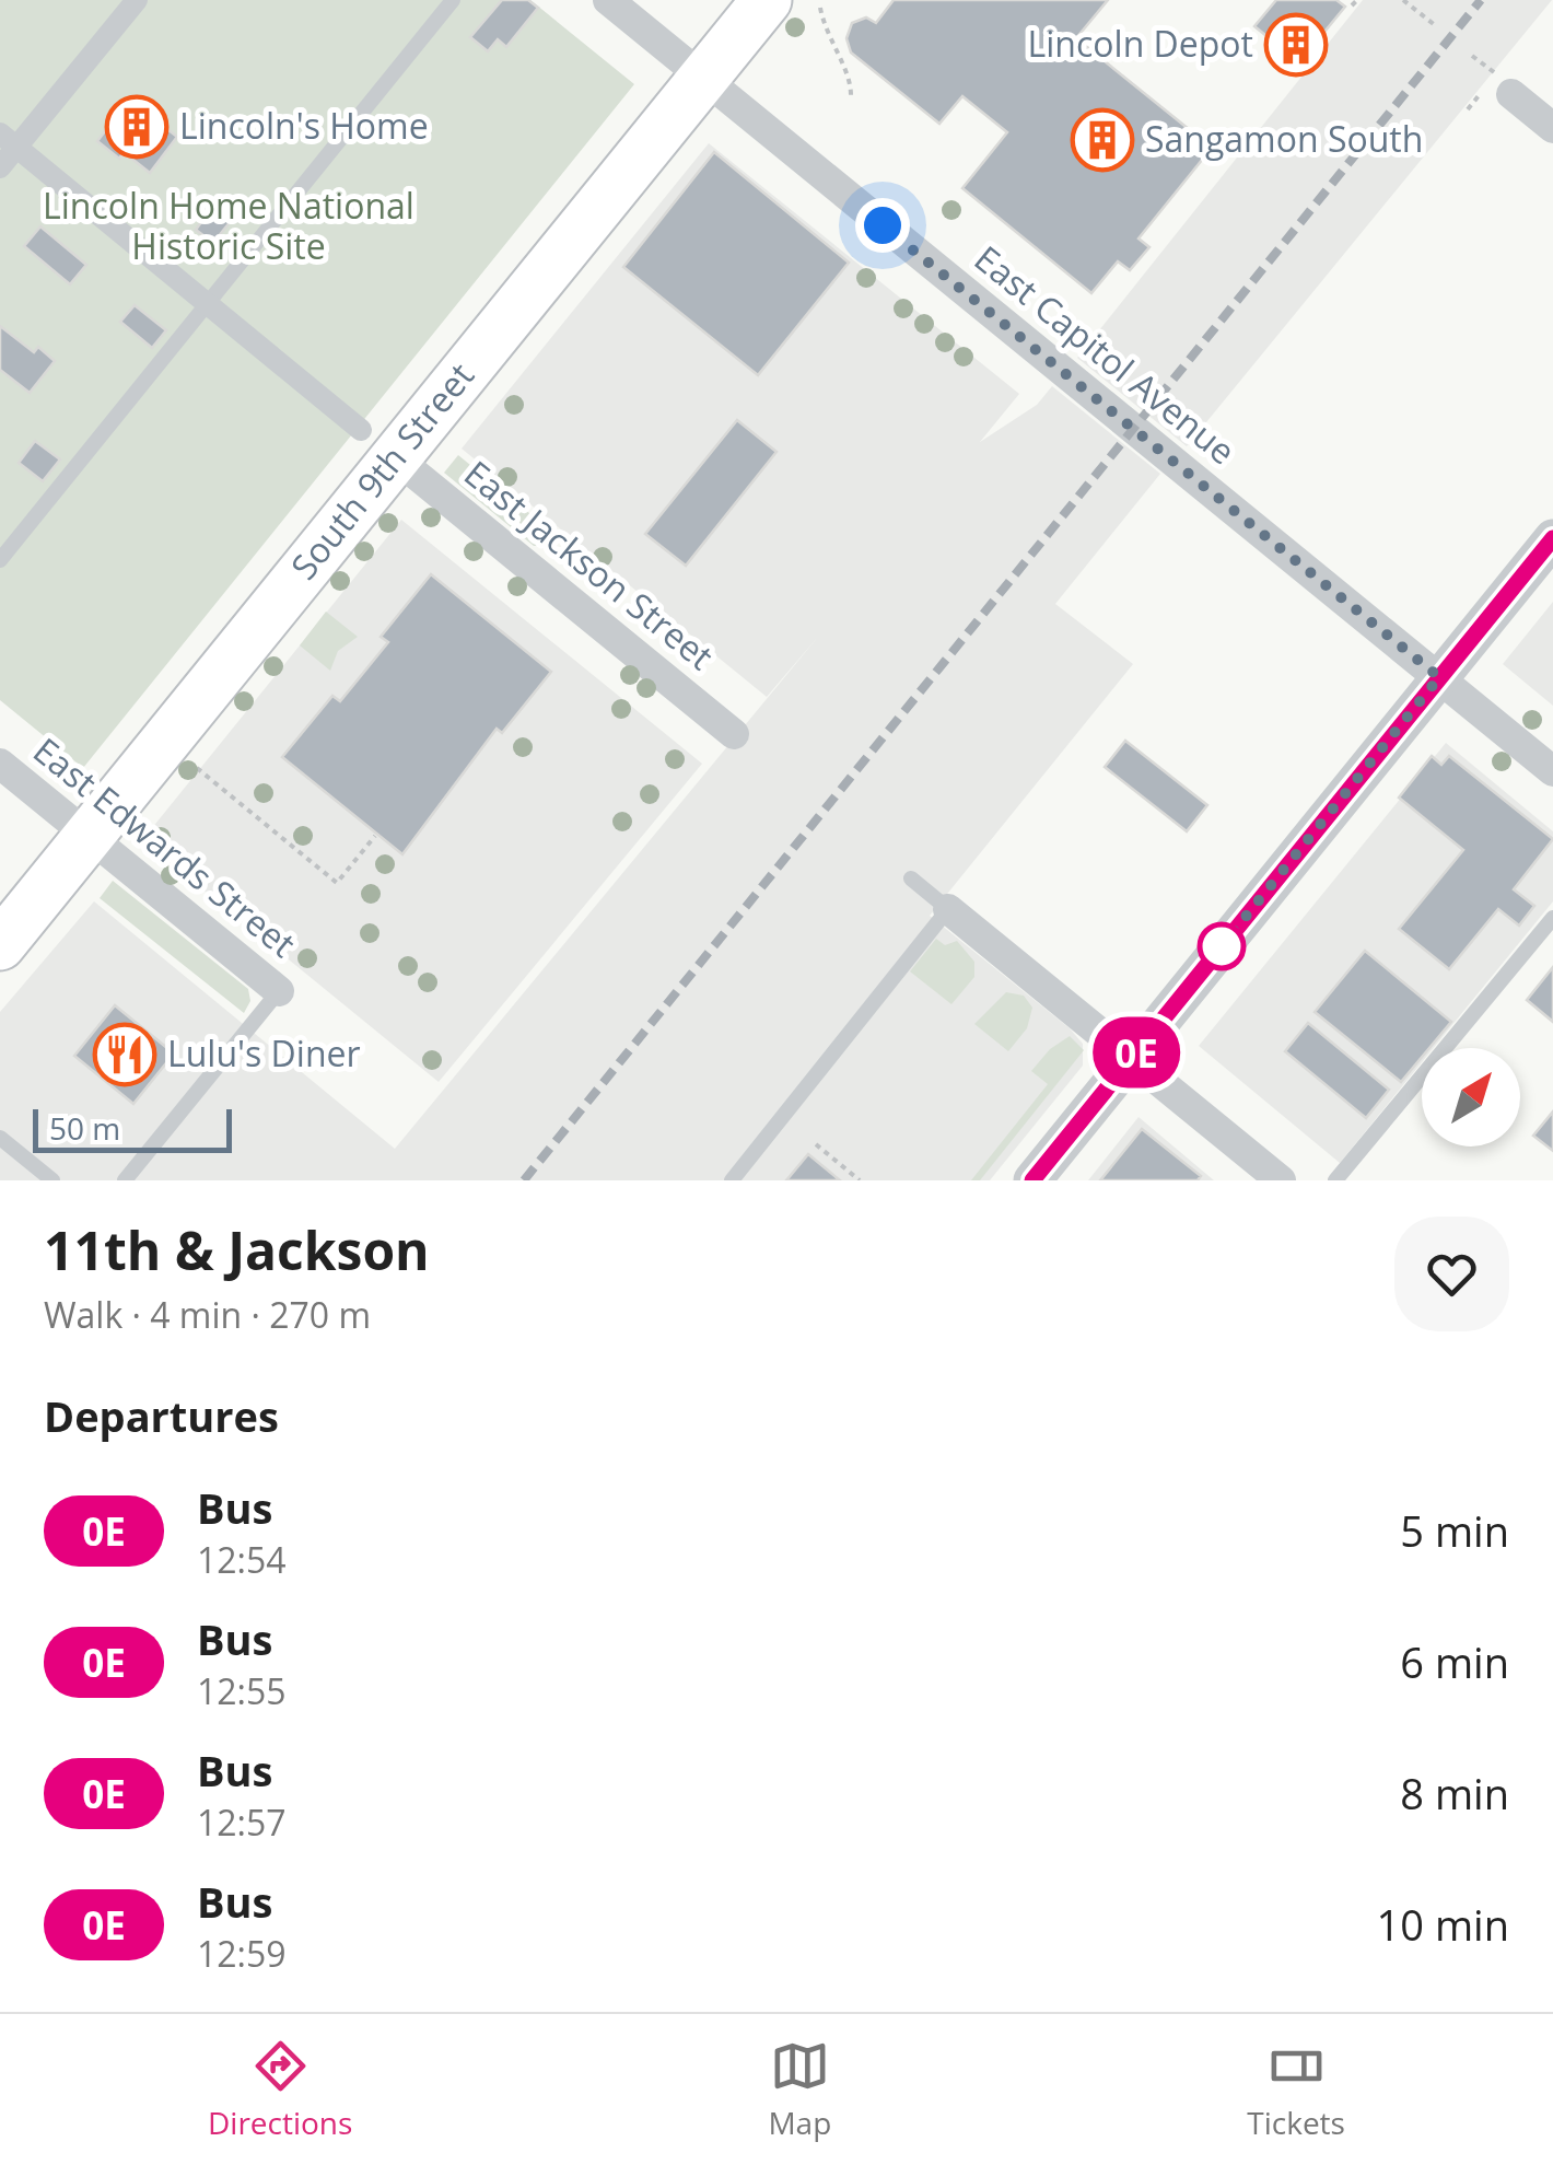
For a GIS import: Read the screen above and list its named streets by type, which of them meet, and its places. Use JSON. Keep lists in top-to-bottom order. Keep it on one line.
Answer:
{"streets":{"main road":["South 9th Street"],"street":["East Capitol Avenue","East Jackson Street","East Edwards Street"]},"crossings":[["East Capitol Avenue","South 9th Street"],["South 9th Street","East Jackson Street"],["South 9th Street","East Edwards Street"]],"parks":["Lincoln Home National Historic Site"],"places":{"building":["Lincoln Depot","Lincoln's Home","Sangamon South"],"restaurant":["Lulu's Diner"]},"lines":["bus line 0E"],"scale_bar":"50 m","north":"top right","page":{"on_map":"0E","scale":"50 m","heading":[["11th & Jackson","Walk · 4 min · 270 m"],"Departures"],"list":[{"mark":"0E","name":"Bus","note":"12:54","value":"5 min"},{"mark":"0E","name":"Bus","note":"12:55","value":"6 min"},{"mark":"0E","name":"Bus","note":"12:57","value":"8 min"},{"mark":"0E","name":"Bus","note":"12:59","value":"10 min"}],"tabs":["Directions","Map","Tickets"]}}
